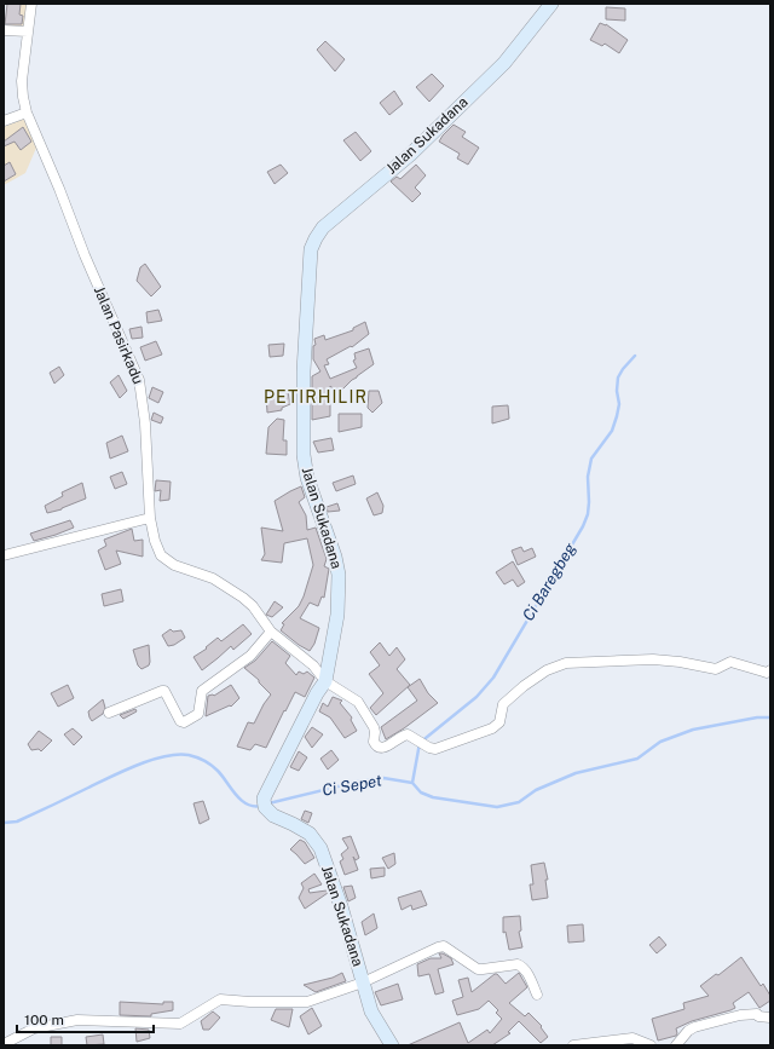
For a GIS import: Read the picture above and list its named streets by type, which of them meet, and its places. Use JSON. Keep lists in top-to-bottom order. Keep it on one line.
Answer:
{"streets":{"main road":["Jalan Sukadana"],"street":["Jalan Pasirkadu"]},"crossings":[["Jalan Sukadana","Jalan Pasirkadu"]],"districts":["PETIRHILIR"],"water":["Ci Baregbeg","Ci Sepet"],"scale_bar":"100 m"}
